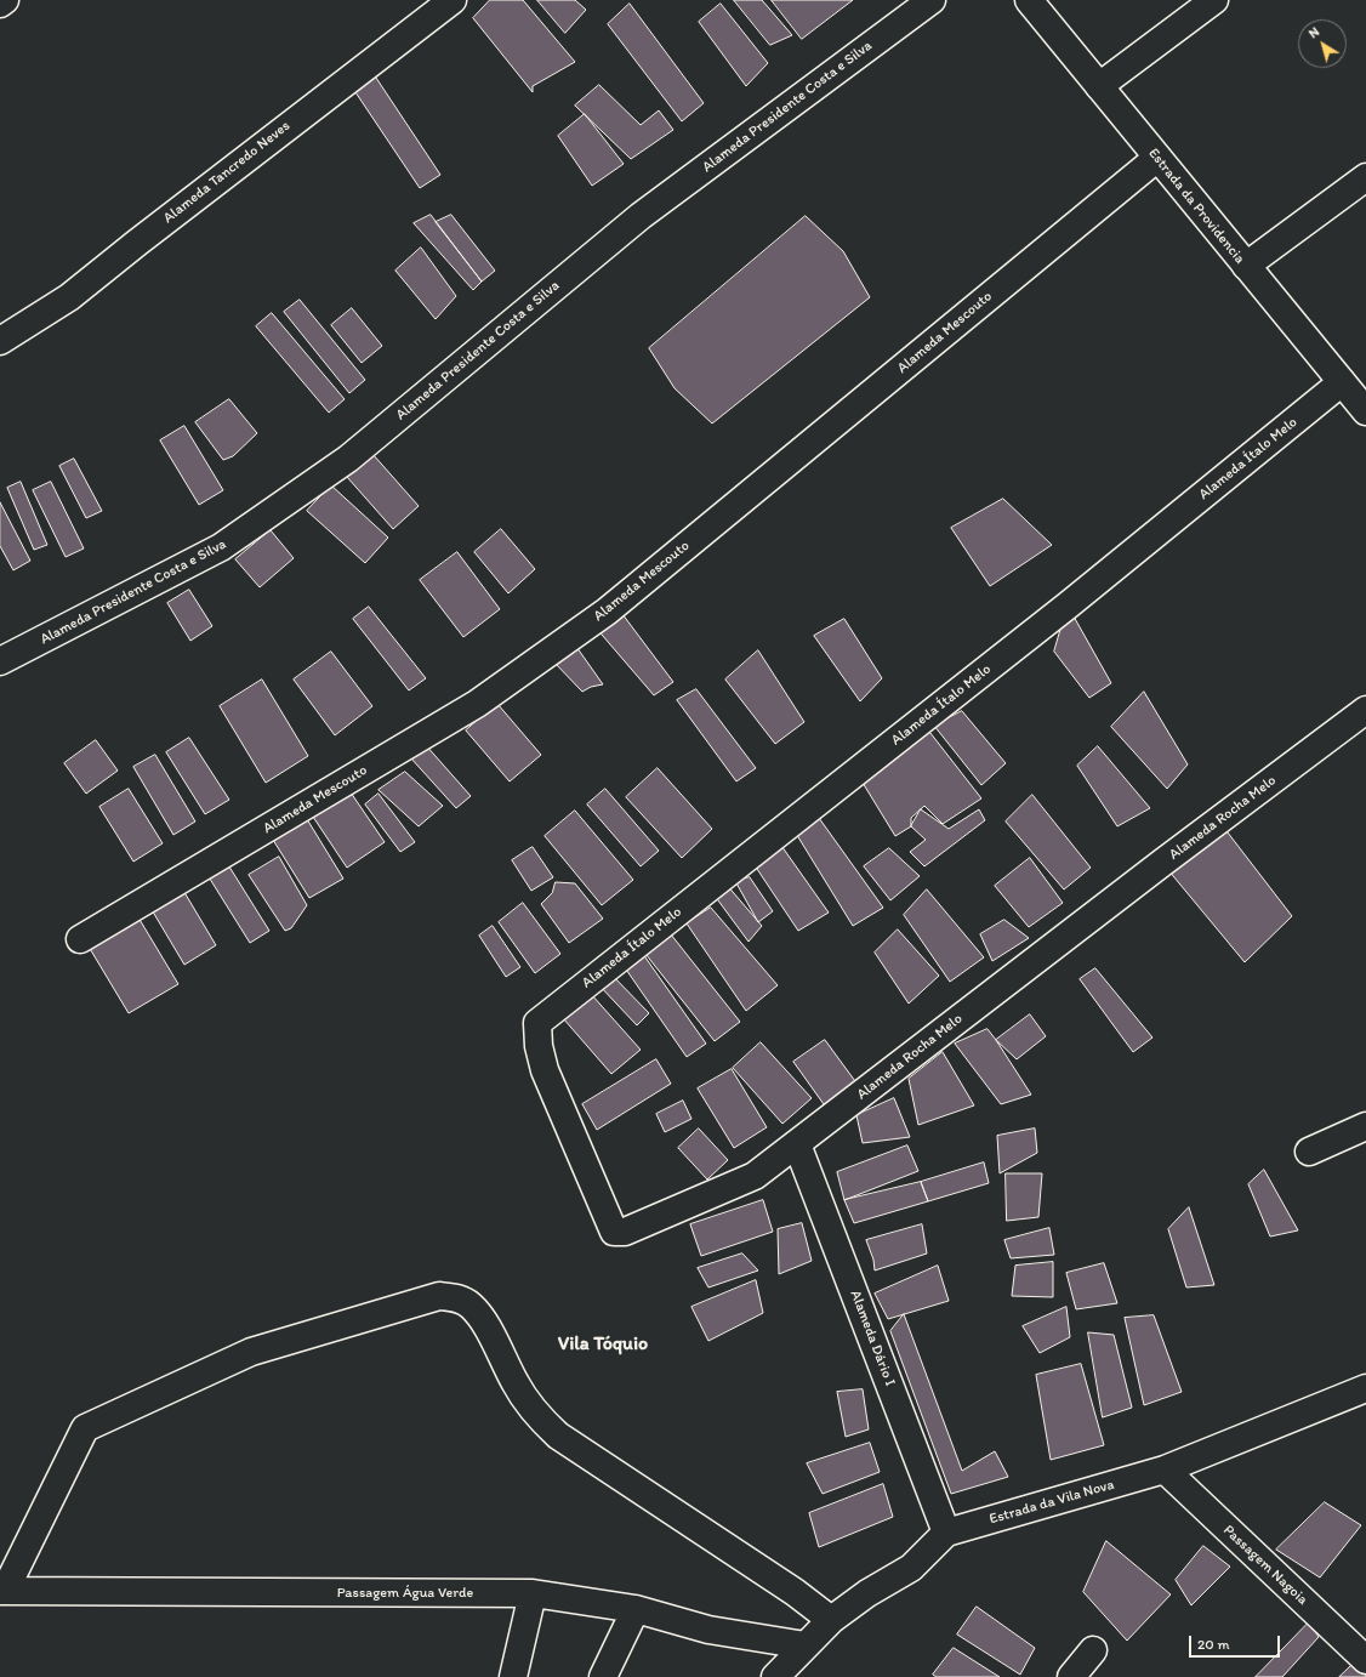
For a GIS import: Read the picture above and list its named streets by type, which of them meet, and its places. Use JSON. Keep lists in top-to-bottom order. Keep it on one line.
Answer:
{"streets":{"street":["Alameda Presidente Costa e Silva","Alameda Tancredo Neves","Estrada da Providencia","Alameda Mescouto","Alameda Ítalo Melo","Alameda Rocha Melo","Alameda Dário I","Estrada da Vila Nova","Passagem Nagoia","Passagem Água Verde"]},"crossings":[["Estrada da Providencia","Alameda Mescouto"],["Estrada da Providencia","Alameda Ítalo Melo"],["Alameda Ítalo Melo","Alameda Rocha Melo"],["Alameda Rocha Melo","Alameda Dário I"],["Alameda Dário I","Estrada da Vila Nova"],["Estrada da Vila Nova","Passagem Nagoia"],["Estrada da Vila Nova","Passagem Água Verde"]],"districts":["Vila Tóquio"],"scale_bar":"20 m","north":"top left"}
